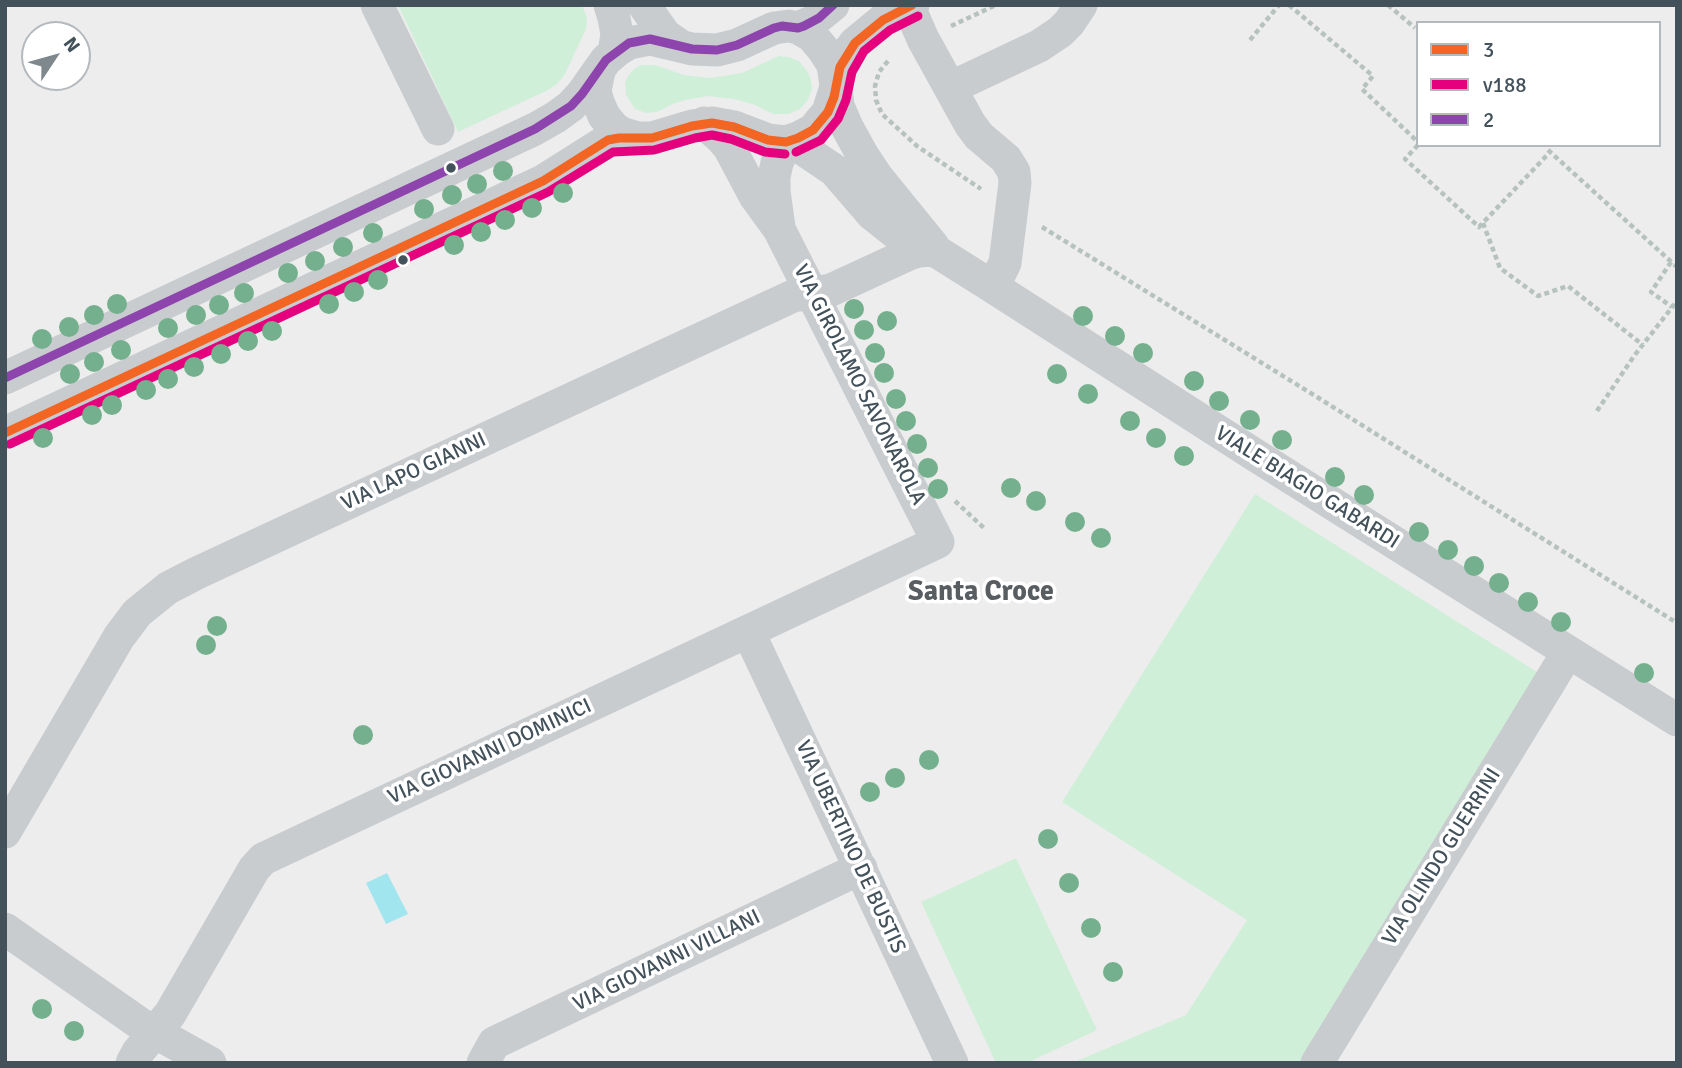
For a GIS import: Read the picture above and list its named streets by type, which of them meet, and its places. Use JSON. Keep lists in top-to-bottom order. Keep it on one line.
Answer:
{"streets":{"street":["VIA GIROLAMO SAVONAROLA","VIA LAPO GIANNI","VIALE BIAGIO GABARDI","VIA GIOVANNI DOMINICI","VIA UBERTINO DE BUSTIS","VIA OLINDO GUERRINI","VIA GIOVANNI VILLANI"]},"crossings":[["VIA GIROLAMO SAVONAROLA","VIA LAPO GIANNI"],["VIA GIROLAMO SAVONAROLA","VIALE BIAGIO GABARDI"],["VIA GIROLAMO SAVONAROLA","VIA GIOVANNI DOMINICI"],["VIA LAPO GIANNI","VIALE BIAGIO GABARDI"],["VIALE BIAGIO GABARDI","VIA OLINDO GUERRINI"],["VIA GIOVANNI DOMINICI","VIA UBERTINO DE BUSTIS"],["VIA UBERTINO DE BUSTIS","VIA GIOVANNI VILLANI"]],"districts":["Santa Croce"],"lines":["transit line 3","transit line 2","transit line v188"],"legend":["3","v188","2"],"north":"top right"}
